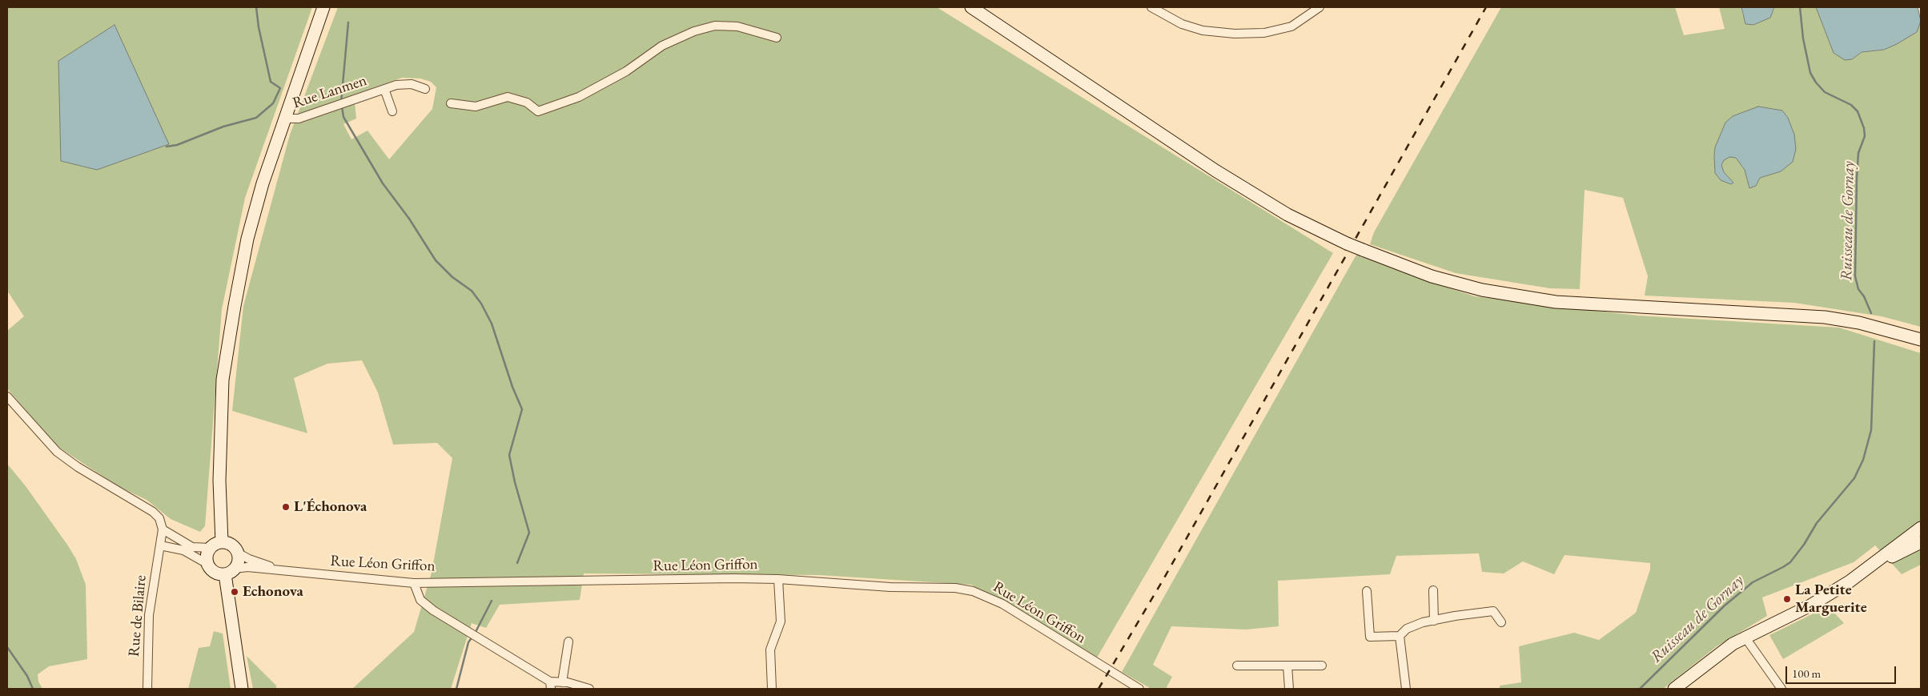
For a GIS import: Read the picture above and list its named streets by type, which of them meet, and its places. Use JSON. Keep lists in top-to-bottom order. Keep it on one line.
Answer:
{"streets":{"street":["Rue Lanmen","Rue Léon Griffon","Rue de Bilaire"]},"water":["Ruisseau de Gornay"],"places":["L'Échonova","Echonova","La Petite Marguerite"],"scale_bar":"100 m"}
